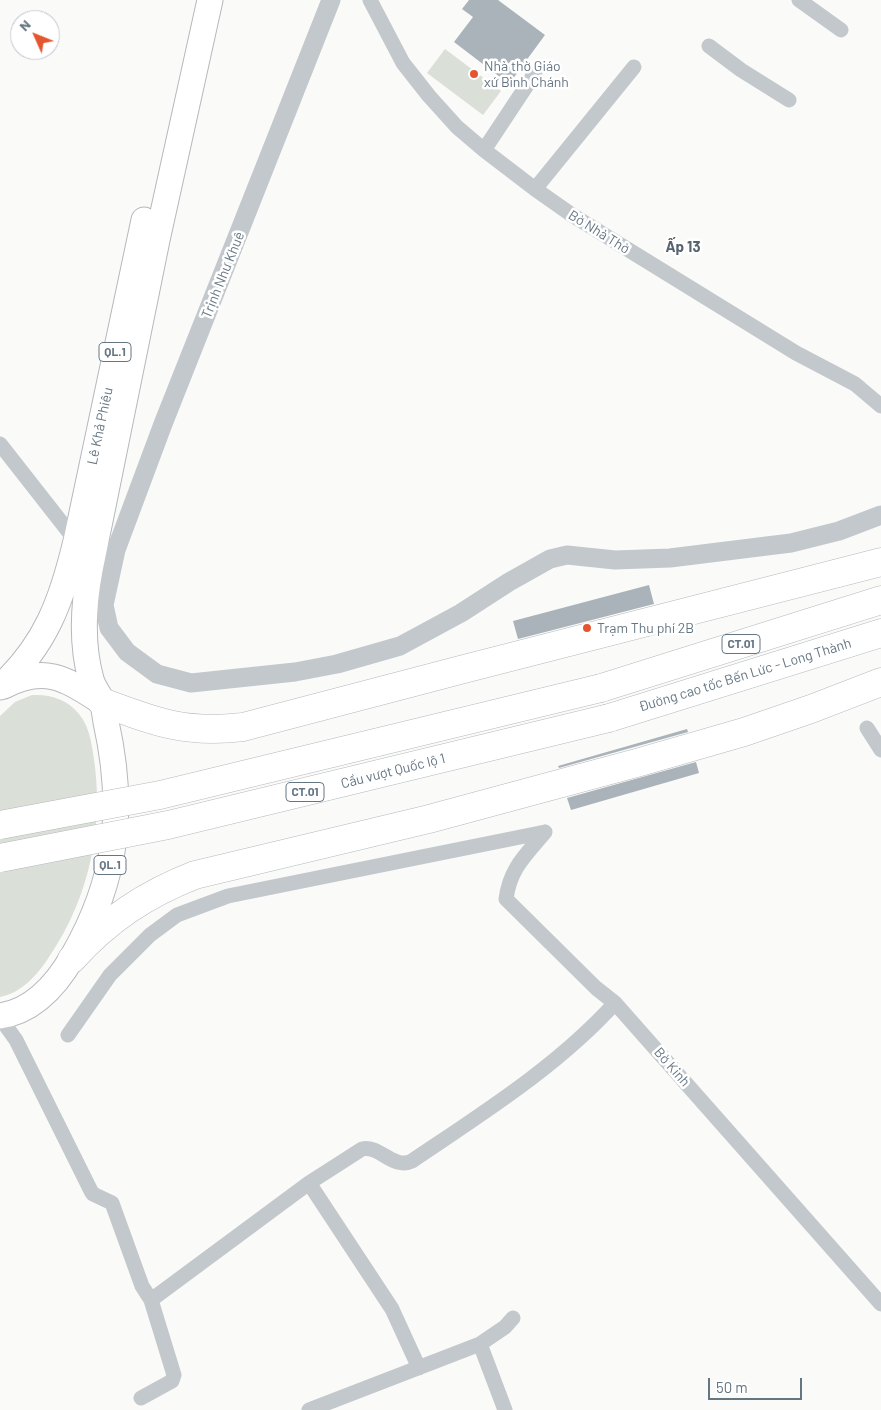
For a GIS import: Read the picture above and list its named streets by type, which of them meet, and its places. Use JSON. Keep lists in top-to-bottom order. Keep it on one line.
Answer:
{"streets":{"highway":["QL.1","Lê Khả Phiêu","CT.01","Đường cao tốc Bến Lức - Long Thành","Cầu vượt Quốc lộ 1"],"street":["Bờ Nhà Thờ","Trịnh Như Khuê","Bờ Kinh"]},"crossings":[["Trịnh Như Khuê","Lê Khả Phiêu"],["QL.1","Lê Khả Phiêu"],["Đường cao tốc Bến Lức - Long Thành","Cầu vượt Quốc lộ 1"]],"districts":["Ấp 13"],"places":["Nhà thờ Giáo xứ Bình Chánh","Trạm Thu phí 2B"],"scale_bar":"50 m","north":"top left"}
